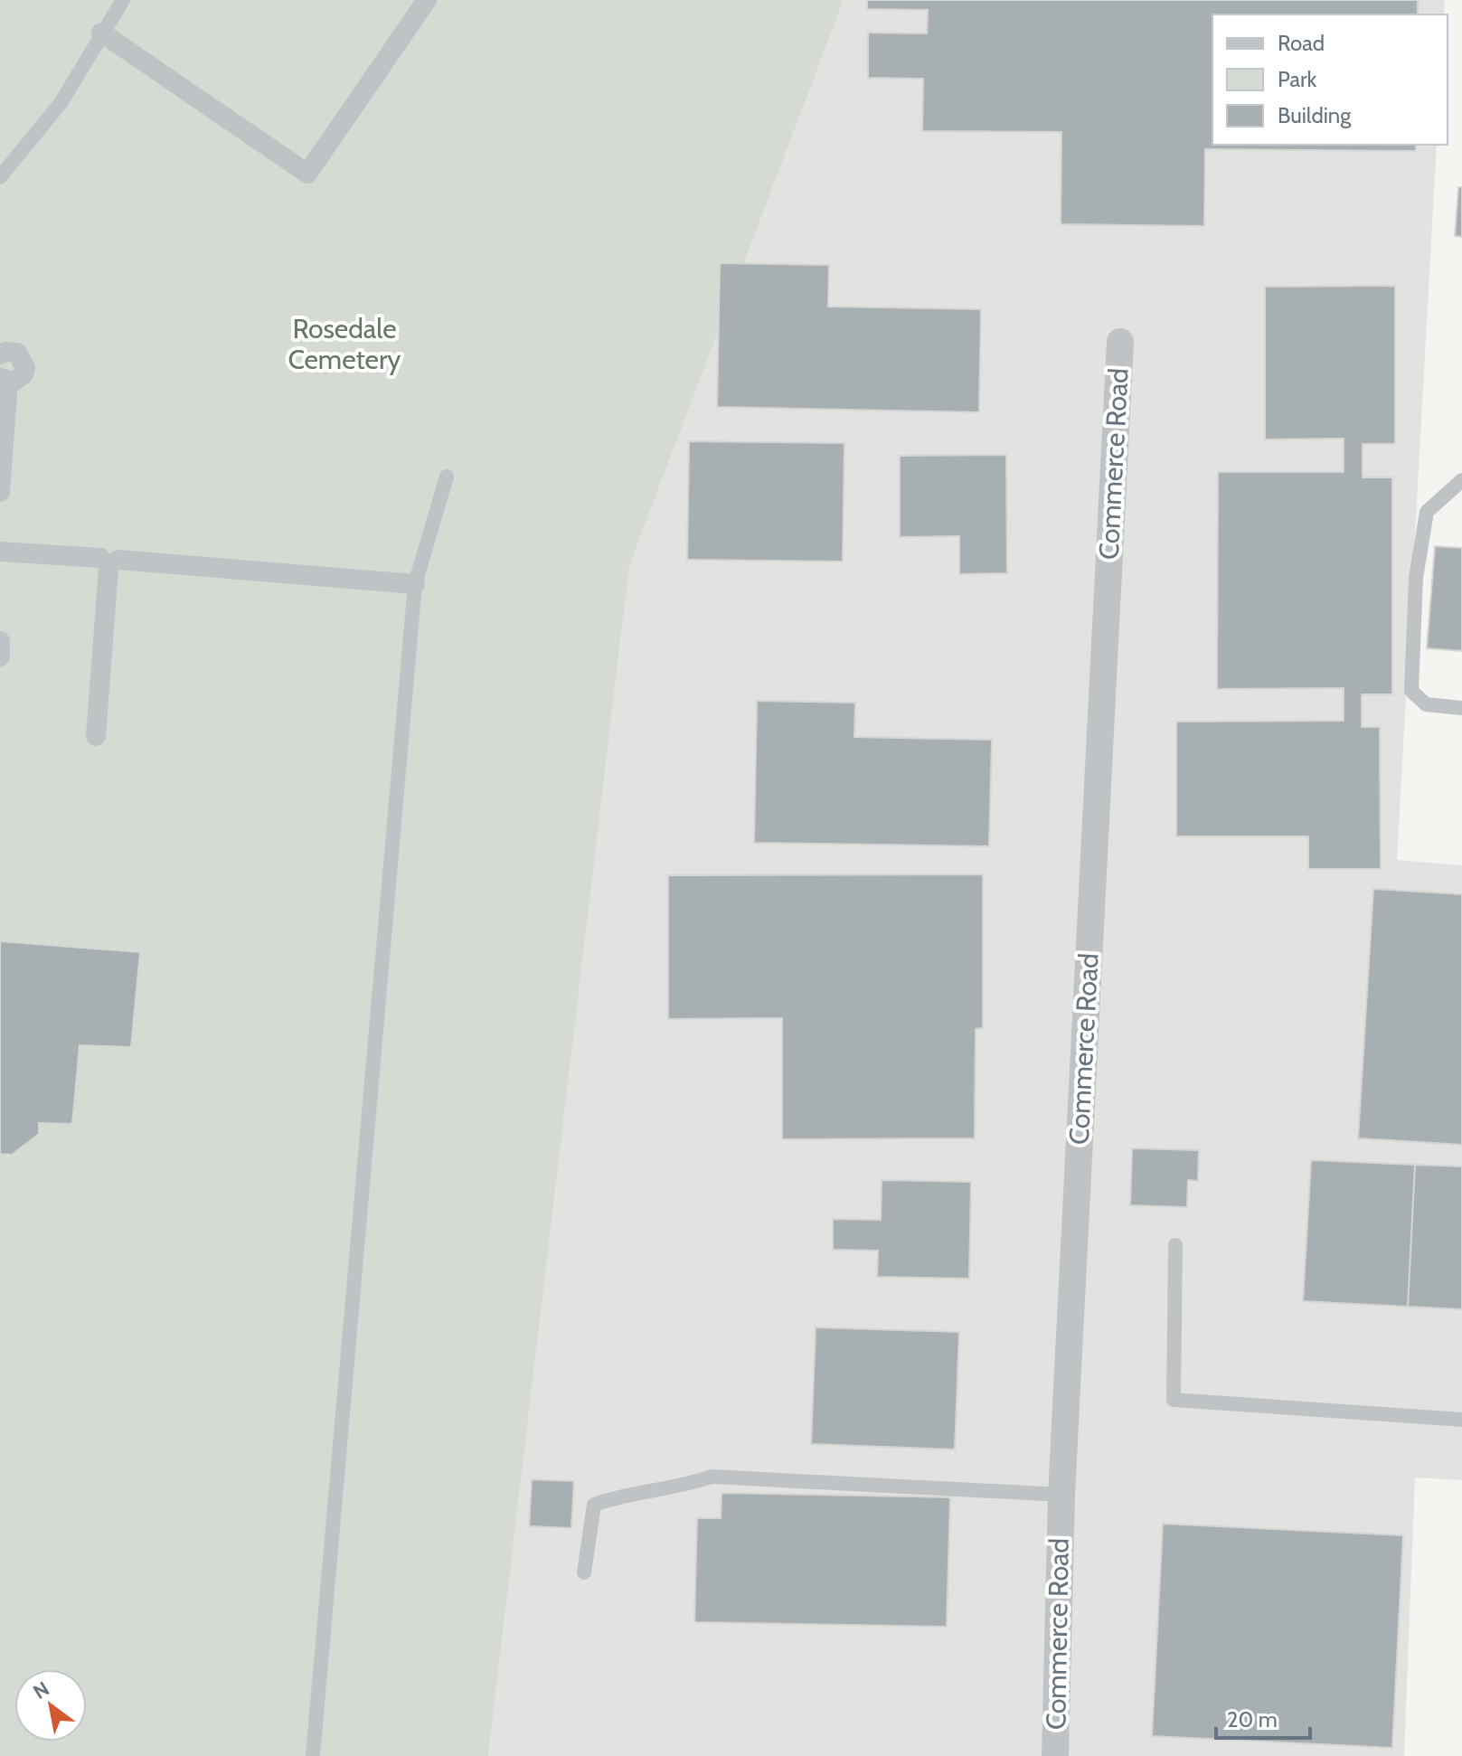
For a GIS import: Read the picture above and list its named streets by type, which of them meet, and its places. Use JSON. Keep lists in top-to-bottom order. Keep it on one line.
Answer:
{"streets":{"street":["Commerce Road"]},"parks":["Rosedale Cemetery"],"legend":["Road","Park","Building"],"scale_bar":"20 m","north":"top left"}
